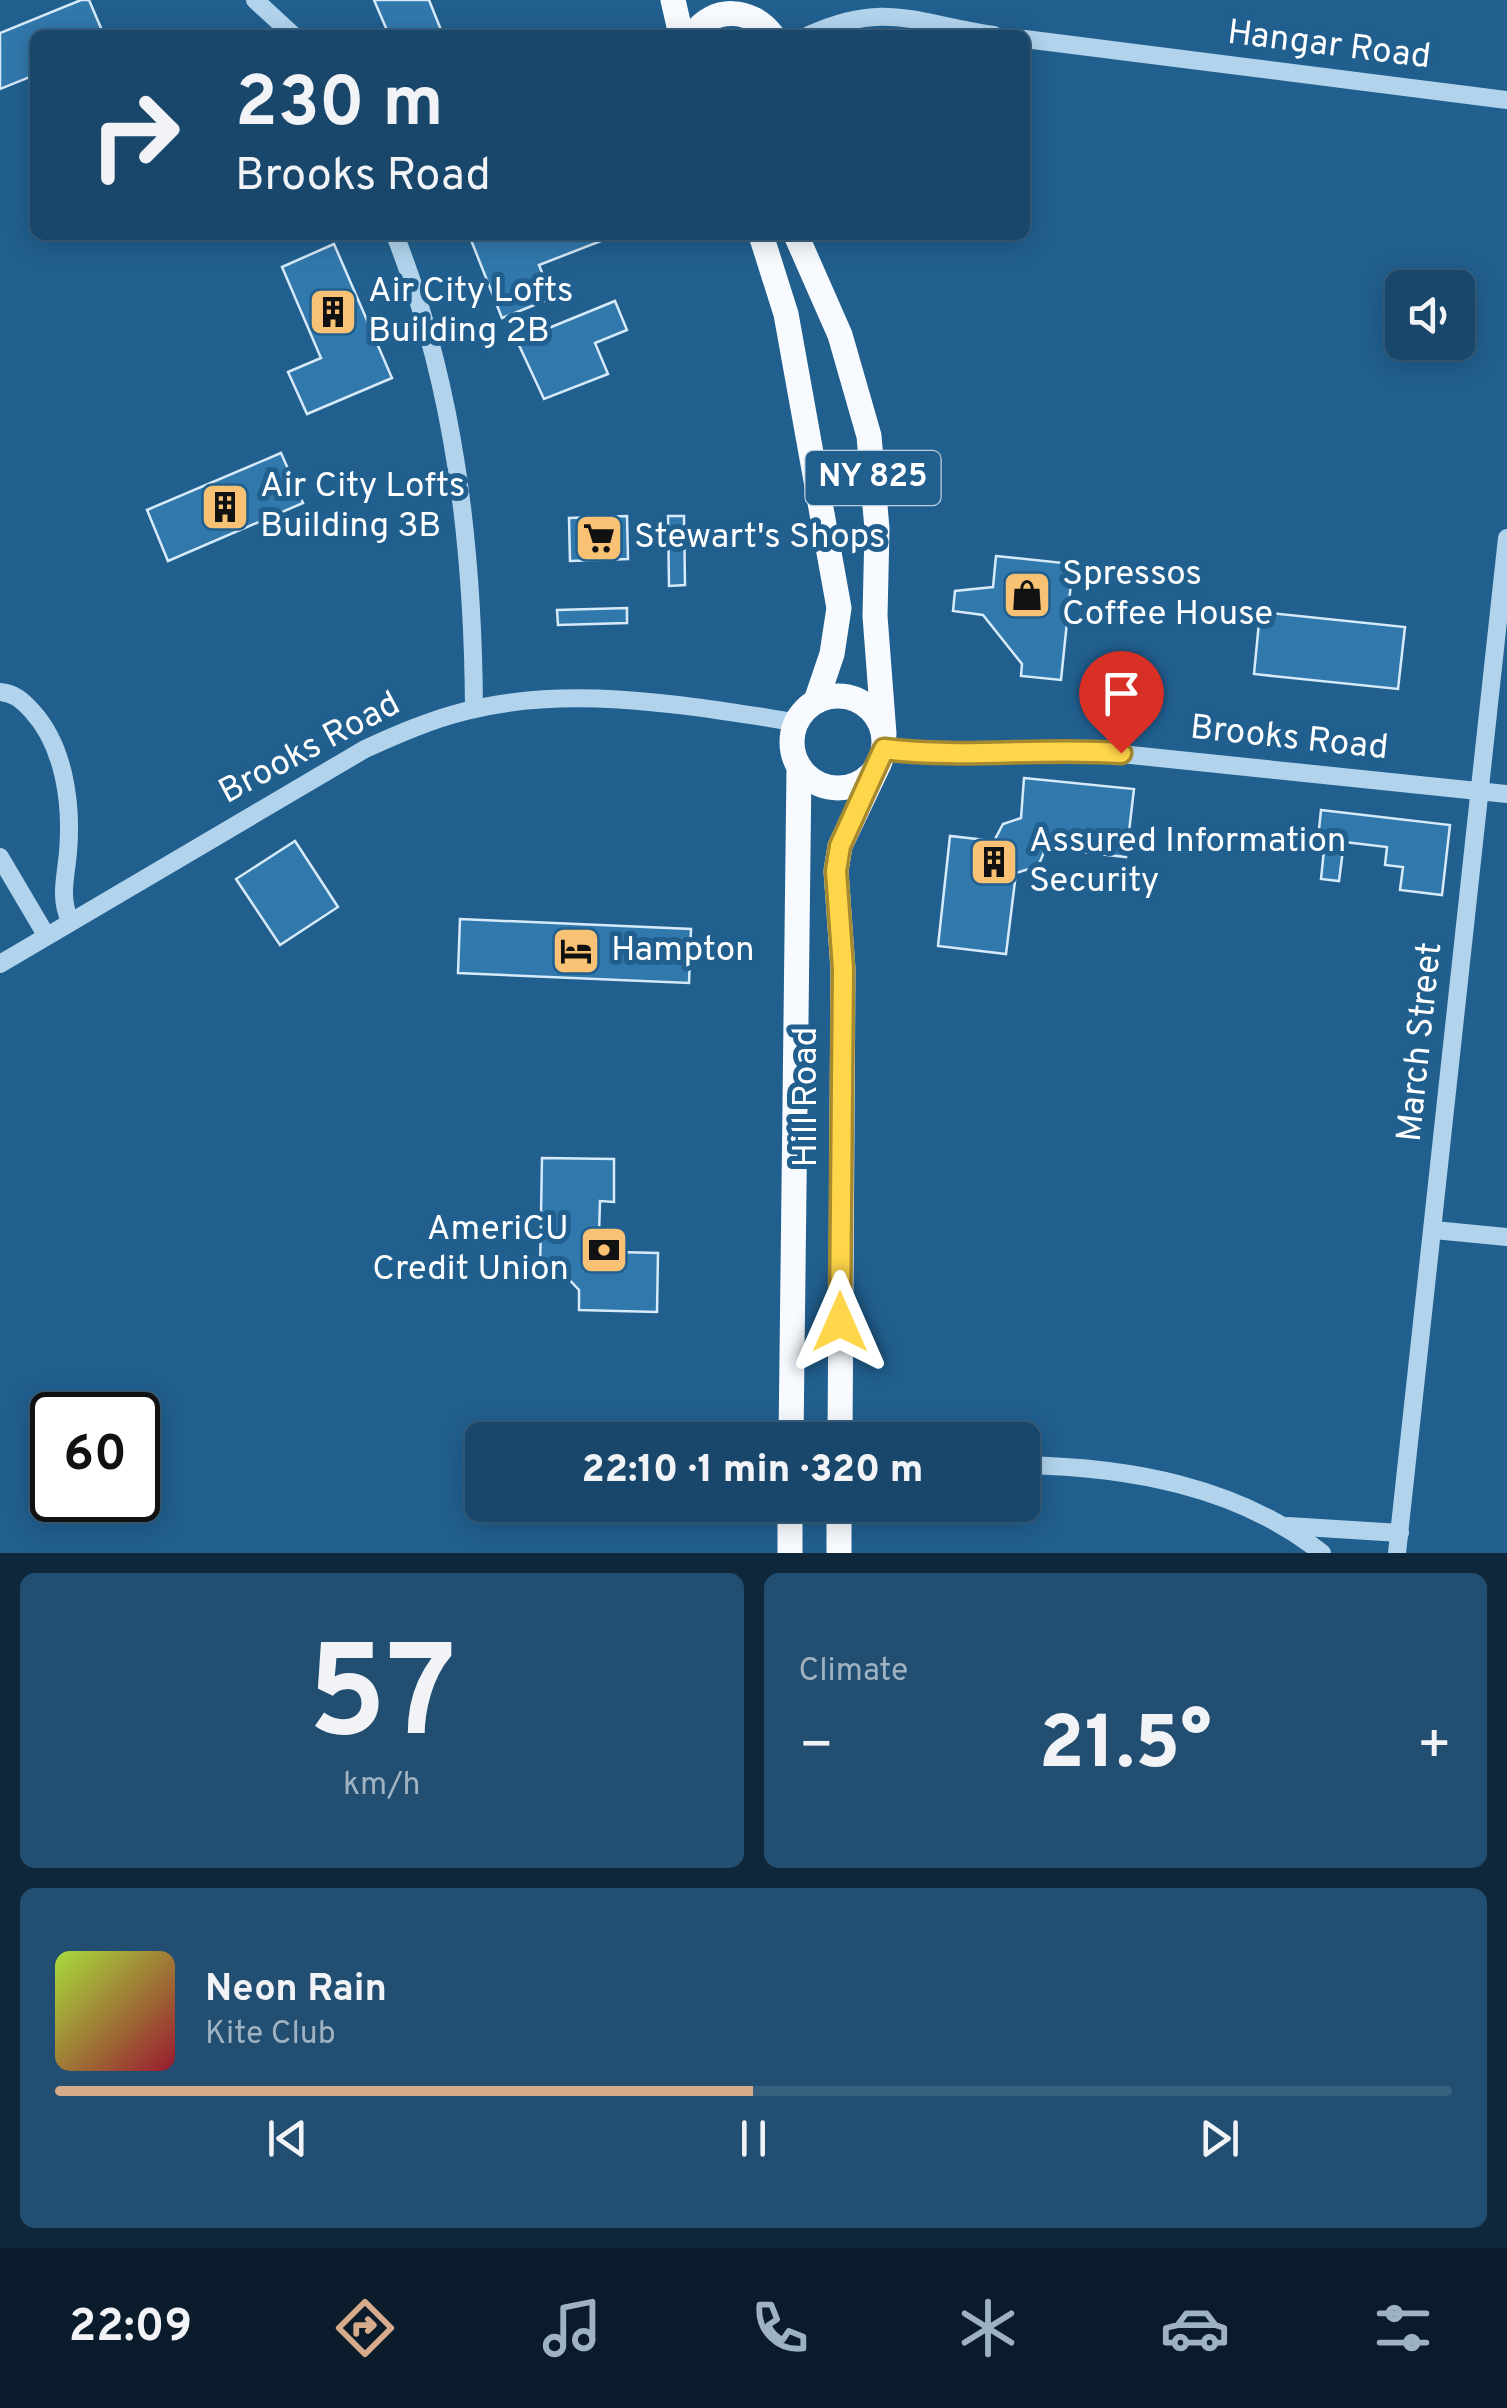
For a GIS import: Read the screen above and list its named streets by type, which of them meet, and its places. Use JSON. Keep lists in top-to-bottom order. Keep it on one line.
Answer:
{"streets":{"main road":["NY 825","Hill Road"],"street":["Hangar Road","Brooks Road","March Street"]},"crossings":[["NY 825","Brooks Road"],["NY 825","Hill Road"],["Brooks Road","March Street"],["Brooks Road","Hill Road"]],"places":{"building":["Air City Lofts Building 2B","Air City Lofts Building 3B","Assured Information Security"],"supermarket":["Stewart's Shops"],"shop":["Spressos Coffee House"],"hotel":["Hampton"],"bank":["AmeriCU Credit Union"]},"page":{"turn":["230 m","Brooks Road"],"limit":"60","trip":"22:10 · 1 min · 320 m","tile":[["57","km/h"],"Climate"],"heat":["−","21.5°","+"],"song":["Neon Rain","Kite Club"],"tabs":"22:09"}}
